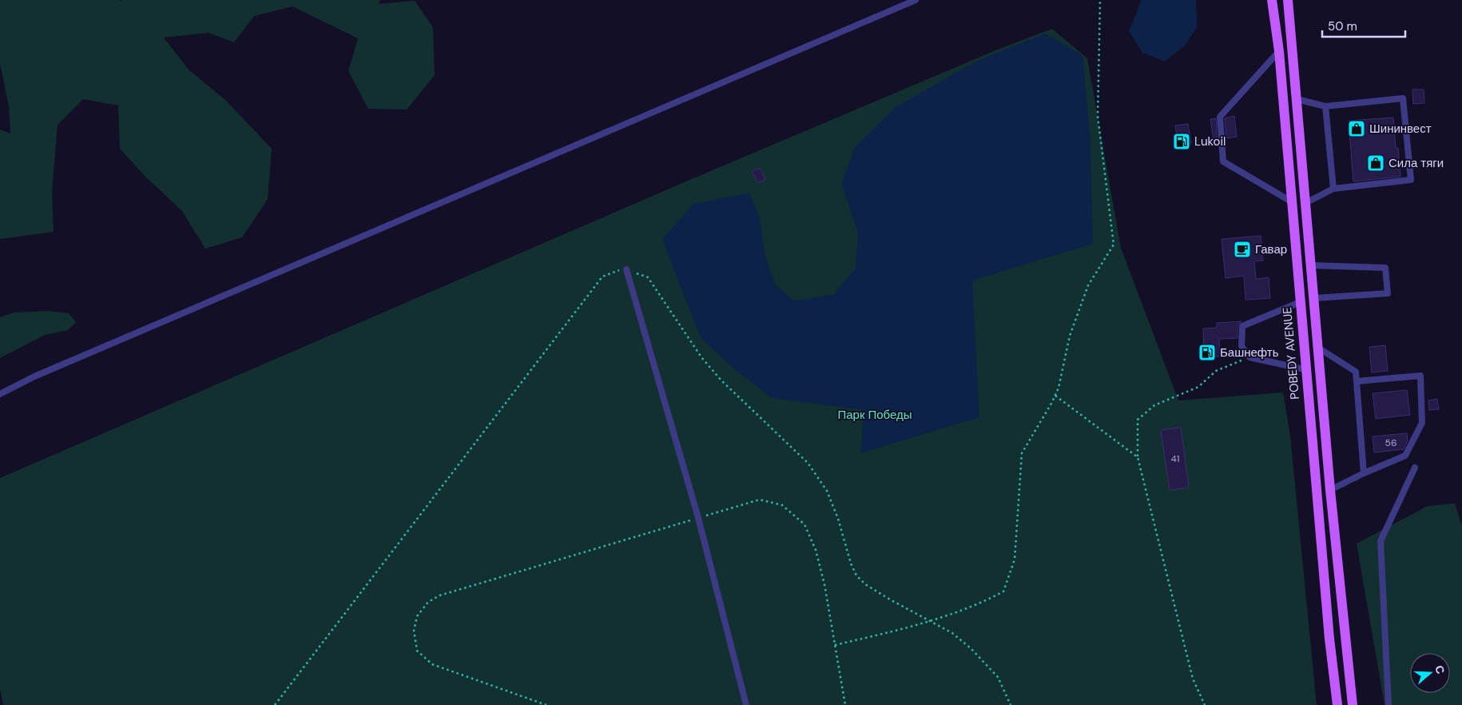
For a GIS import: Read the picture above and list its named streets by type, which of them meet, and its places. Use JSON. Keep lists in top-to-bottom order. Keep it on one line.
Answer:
{"streets":{"main road":["POBEDY AVENUE"]},"parks":["Парк Победы"],"places":{"shop":["Шининвест","Сила тяги"],"fuel station":["Lukoil","Башнефть"],"cafe":["Гавар"]},"house_numbers":["56","41"],"scale_bar":"50 m","north":"right"}
